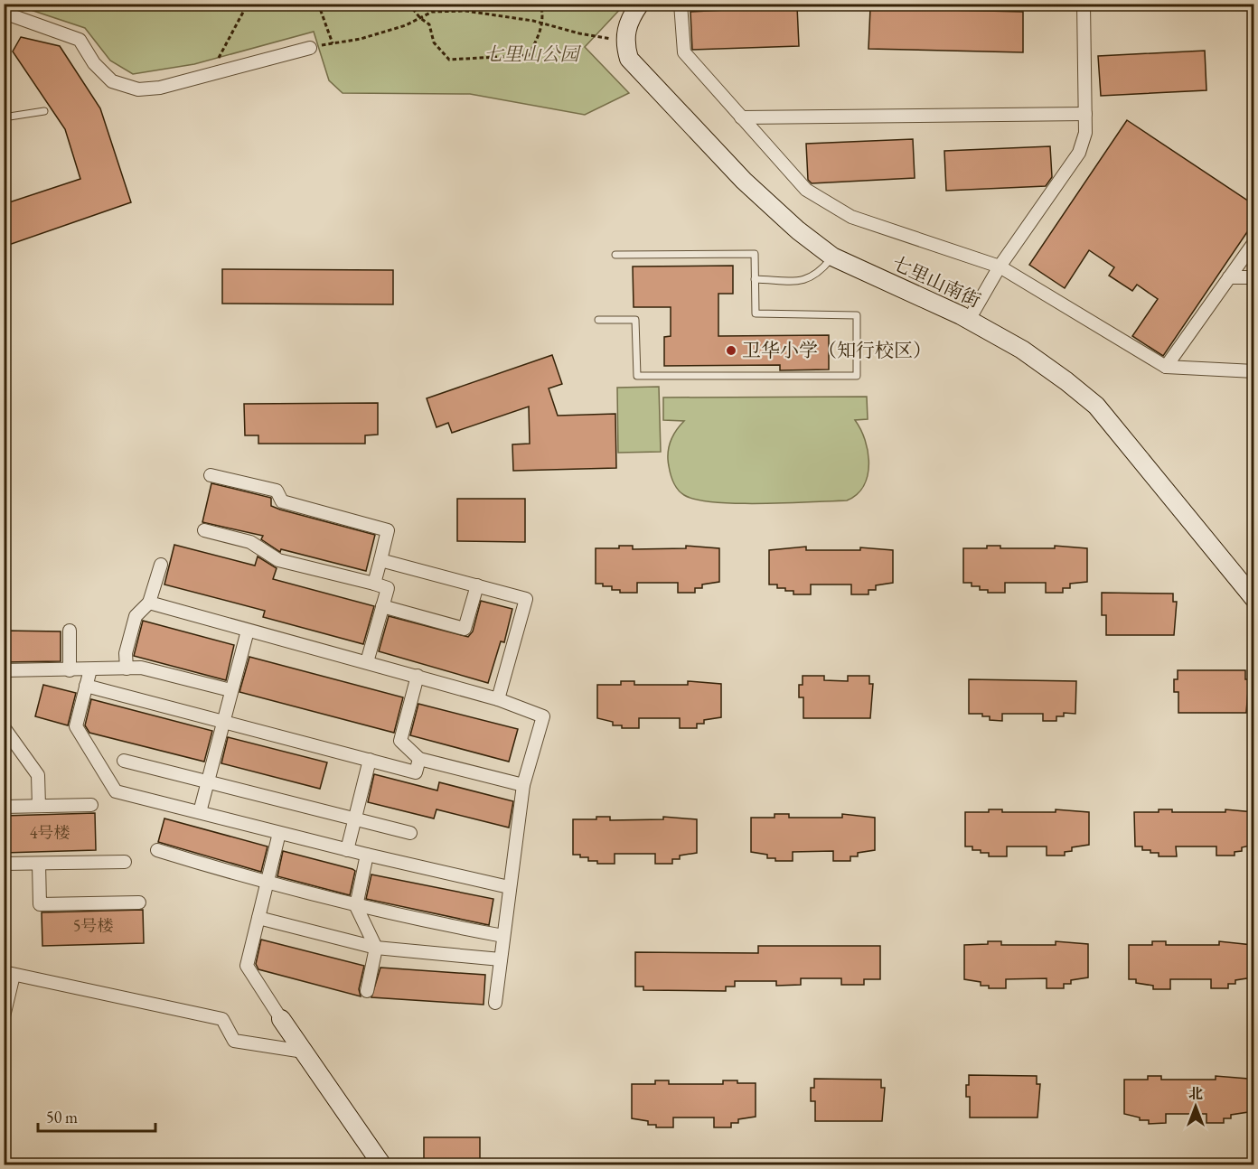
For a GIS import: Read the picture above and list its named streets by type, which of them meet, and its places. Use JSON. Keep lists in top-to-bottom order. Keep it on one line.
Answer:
{"streets":{"street":["七里山南街"]},"parks":["七里山公园"],"places":["卫华小学（知行校区）"],"house_numbers":["4号楼","5号楼"],"scale_bar":"50 m","north":"top"}
